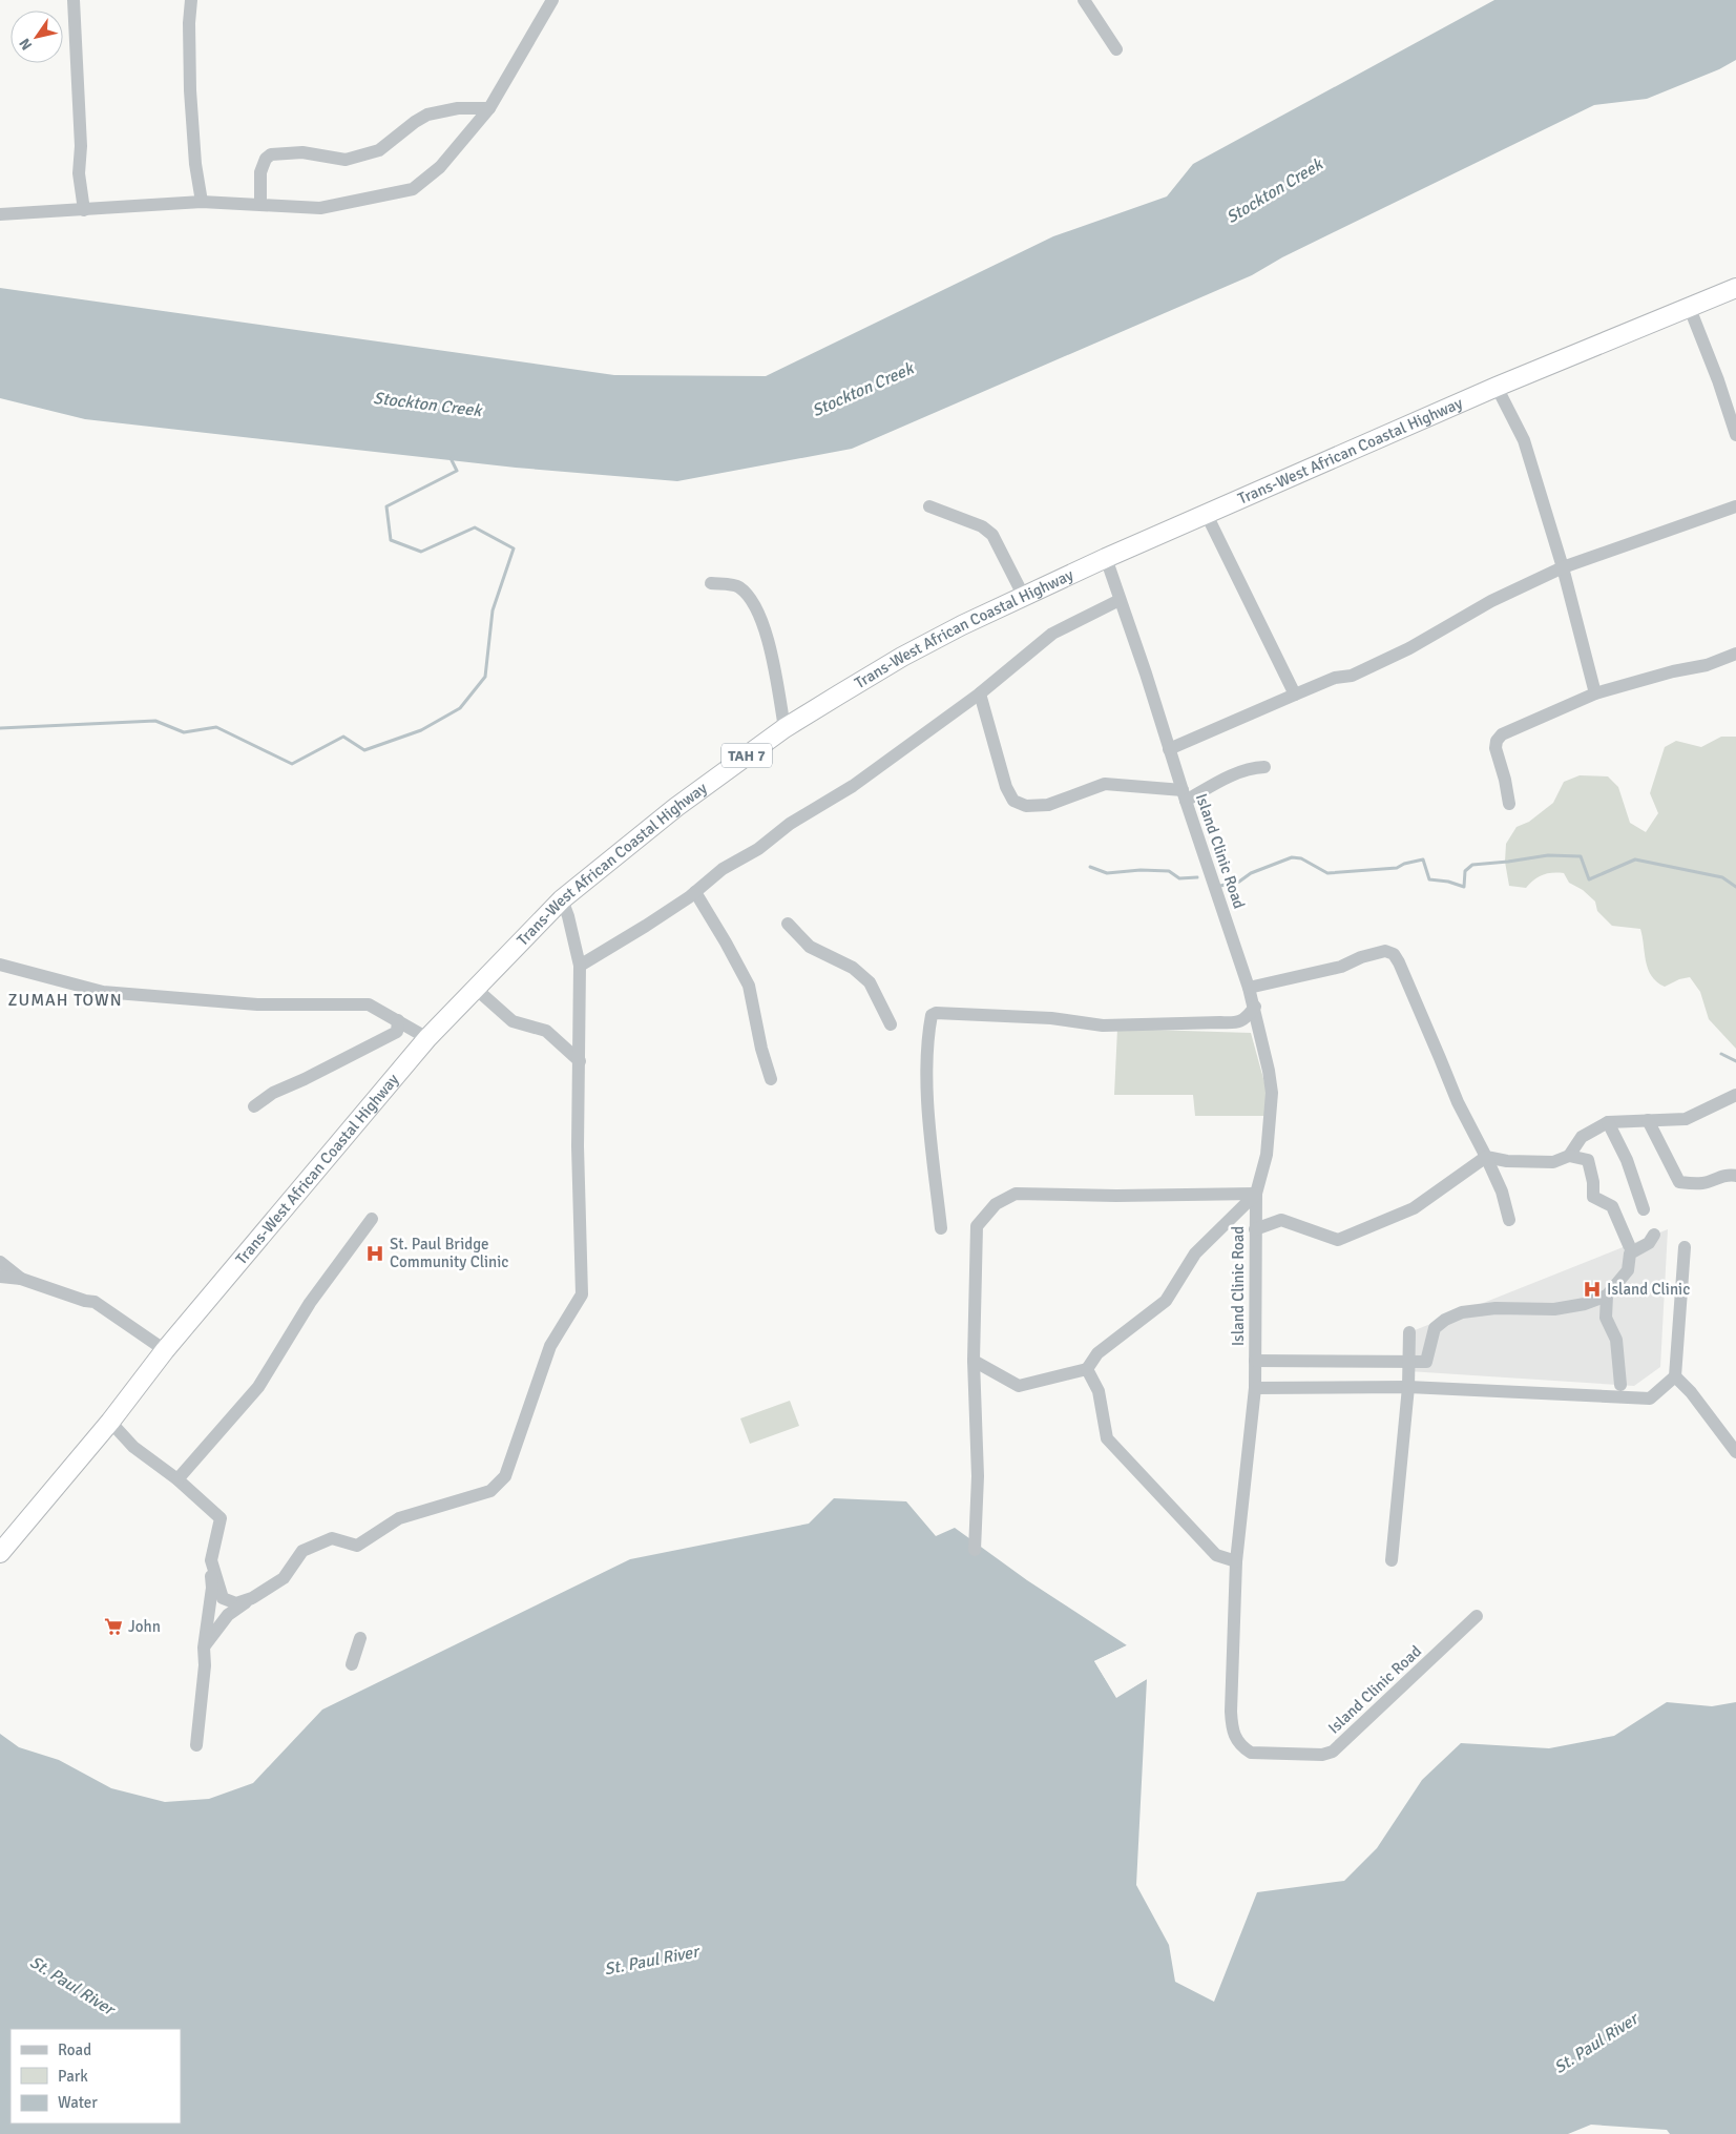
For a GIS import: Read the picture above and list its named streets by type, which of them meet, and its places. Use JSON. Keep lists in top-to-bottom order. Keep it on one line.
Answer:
{"streets":{"highway":["Trans-West African Coastal Highway","TAH 7"],"street":["Island Clinic Road"]},"crossings":[["Trans-West African Coastal Highway","Island Clinic Road"]],"districts":["ZUMAH TOWN"],"water":["Stockton Creek","St. Paul River"],"places":{"hospital":["St. Paul Bridge Community Clinic","Island Clinic"],"supermarket":["John"]},"legend":["Road","Park","Water"],"north":"bottom left"}
